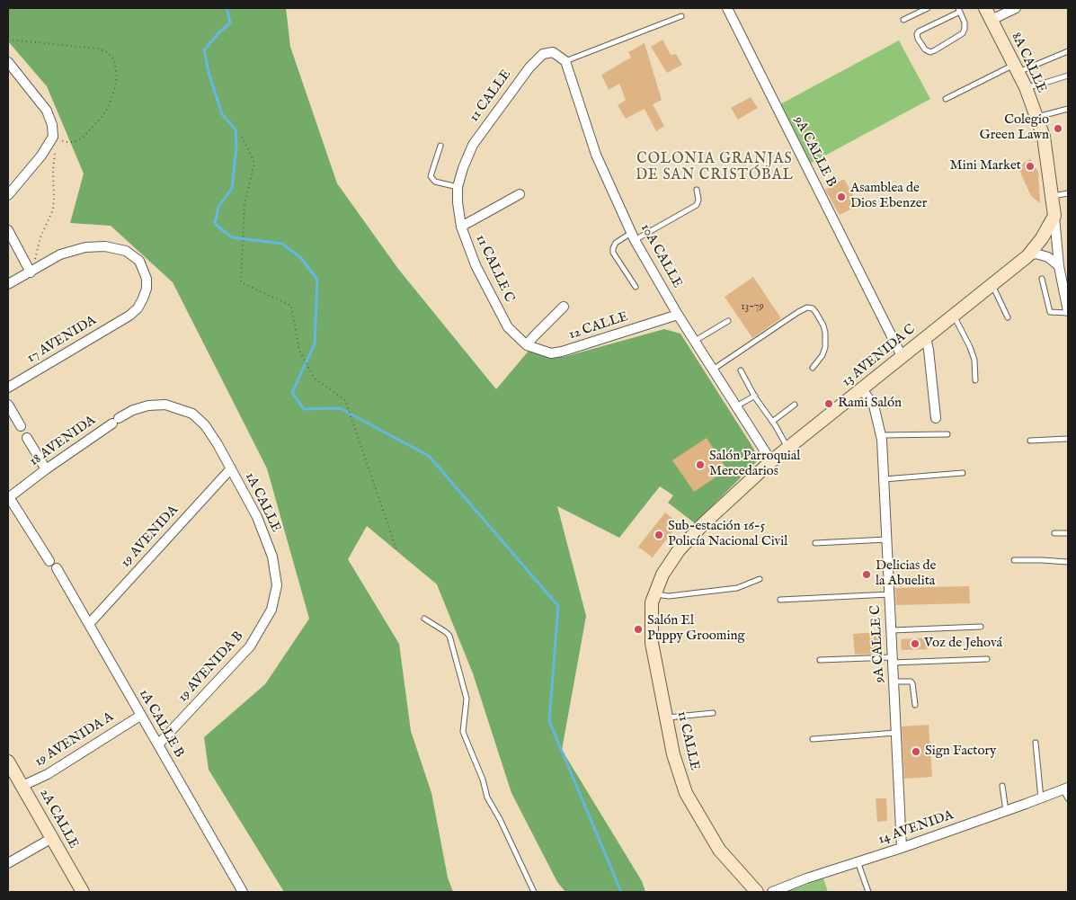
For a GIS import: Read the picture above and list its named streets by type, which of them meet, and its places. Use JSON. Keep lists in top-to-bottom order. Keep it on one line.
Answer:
{"streets":{"street":["8A CALLE","11 CALLE","9A CALLE B","10A CALLE","11 CALLE C","12 CALLE","17 AVENIDA","13 AVENIDA C","18 AVENIDA","1A CALLE","19 AVENIDA","9A CALLE C","19 AVENIDA B","1A CALLE B","19 AVENIDA A","2A CALLE","14 AVENIDA"]},"crossings":[["8A CALLE","13 AVENIDA C"],["11 CALLE","10A CALLE"],["11 CALLE","11 CALLE C"],["11 CALLE","13 AVENIDA C"],["9A CALLE B","13 AVENIDA C"],["10A CALLE","12 CALLE"],["10A CALLE","13 AVENIDA C"],["11 CALLE C","12 CALLE"],["13 AVENIDA C","9A CALLE C"],["18 AVENIDA","1A CALLE"],["1A CALLE","19 AVENIDA"],["1A CALLE","19 AVENIDA B"],["19 AVENIDA","1A CALLE B"],["9A CALLE C","14 AVENIDA"],["19 AVENIDA B","1A CALLE B"],["1A CALLE B","19 AVENIDA A"],["19 AVENIDA A","2A CALLE"]],"districts":["COLONIA GRANJAS DE SAN CRISTÓBAL"],"places":["Colegio Green Lawn","Mini Market","Asamblea de Dios Ebenzer","Rami Salón","Salón Parroquial Mercedarios","Sub-estación 16-5 Policía Nacional Civil","Delicias de la Abuelita","Salón El Puppy Grooming","Voz de Jehová","Sign Factory"],"house_numbers":["13-79"]}
